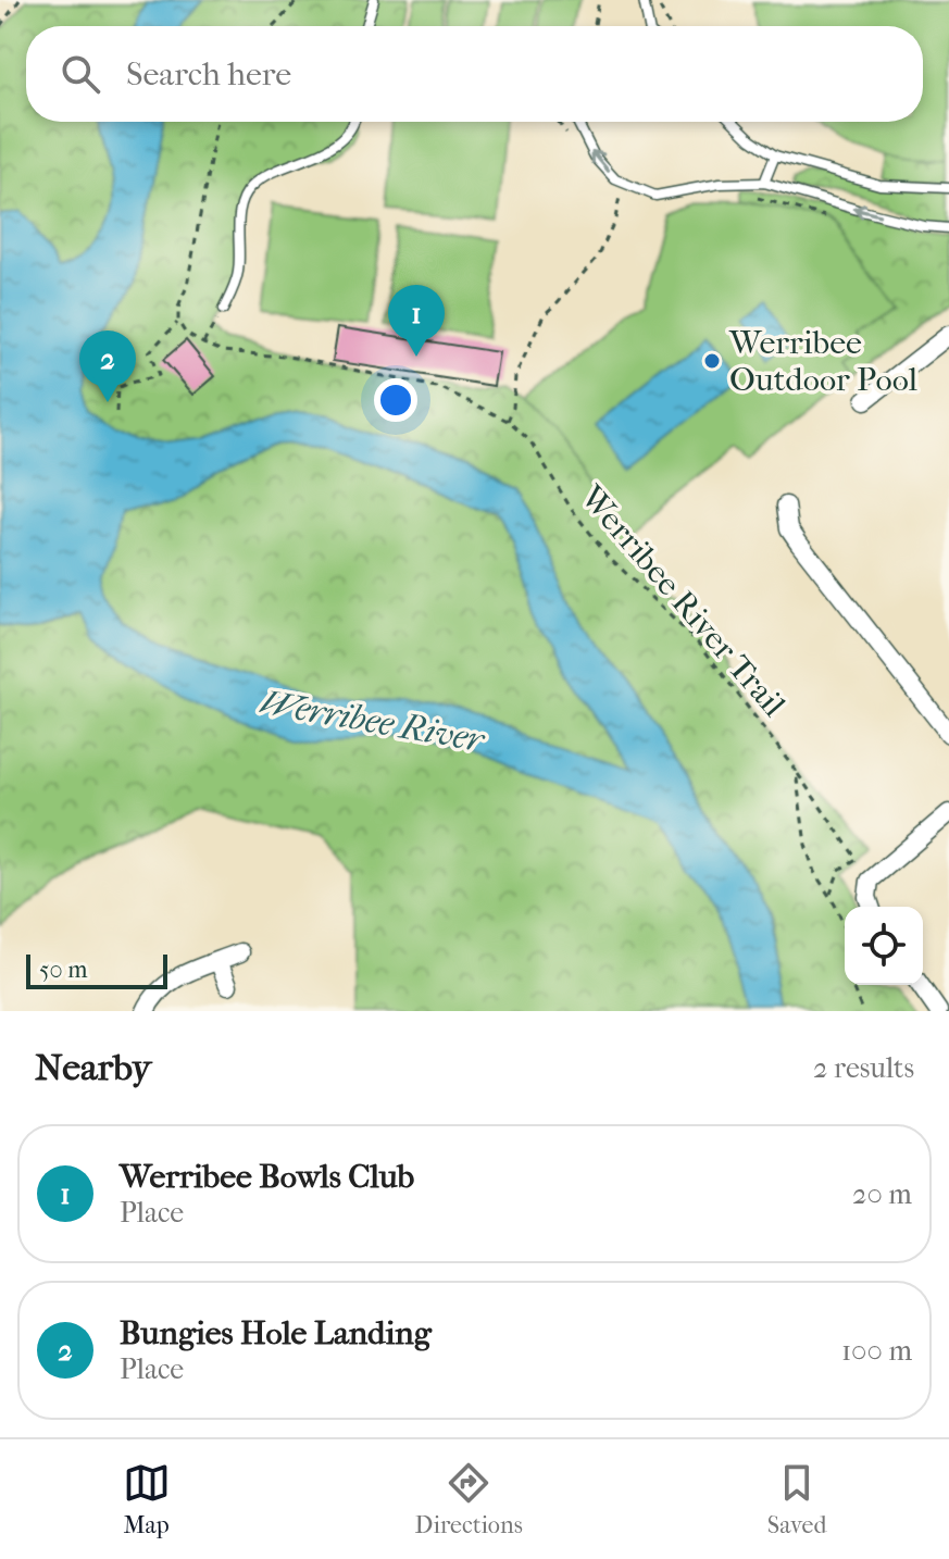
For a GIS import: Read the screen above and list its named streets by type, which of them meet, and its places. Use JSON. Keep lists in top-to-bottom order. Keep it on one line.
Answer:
{"streets":{"path":["Werribee River Trail"]},"water":["Werribee River"],"places":["Werribee Outdoor Pool"],"scale_bar":"50 m","page":{"search":"Search here","pins":["1","2"],"scale":"50 m","heading":["Nearby","2 results"],"list":[{"mark":"1","name":"Werribee Bowls Club","note":"Place","value":"20 m"},{"mark":"2","name":"Bungies Hole Landing","note":"Place","value":"100 m"}],"nav":["Map","Directions","Saved"]}}
